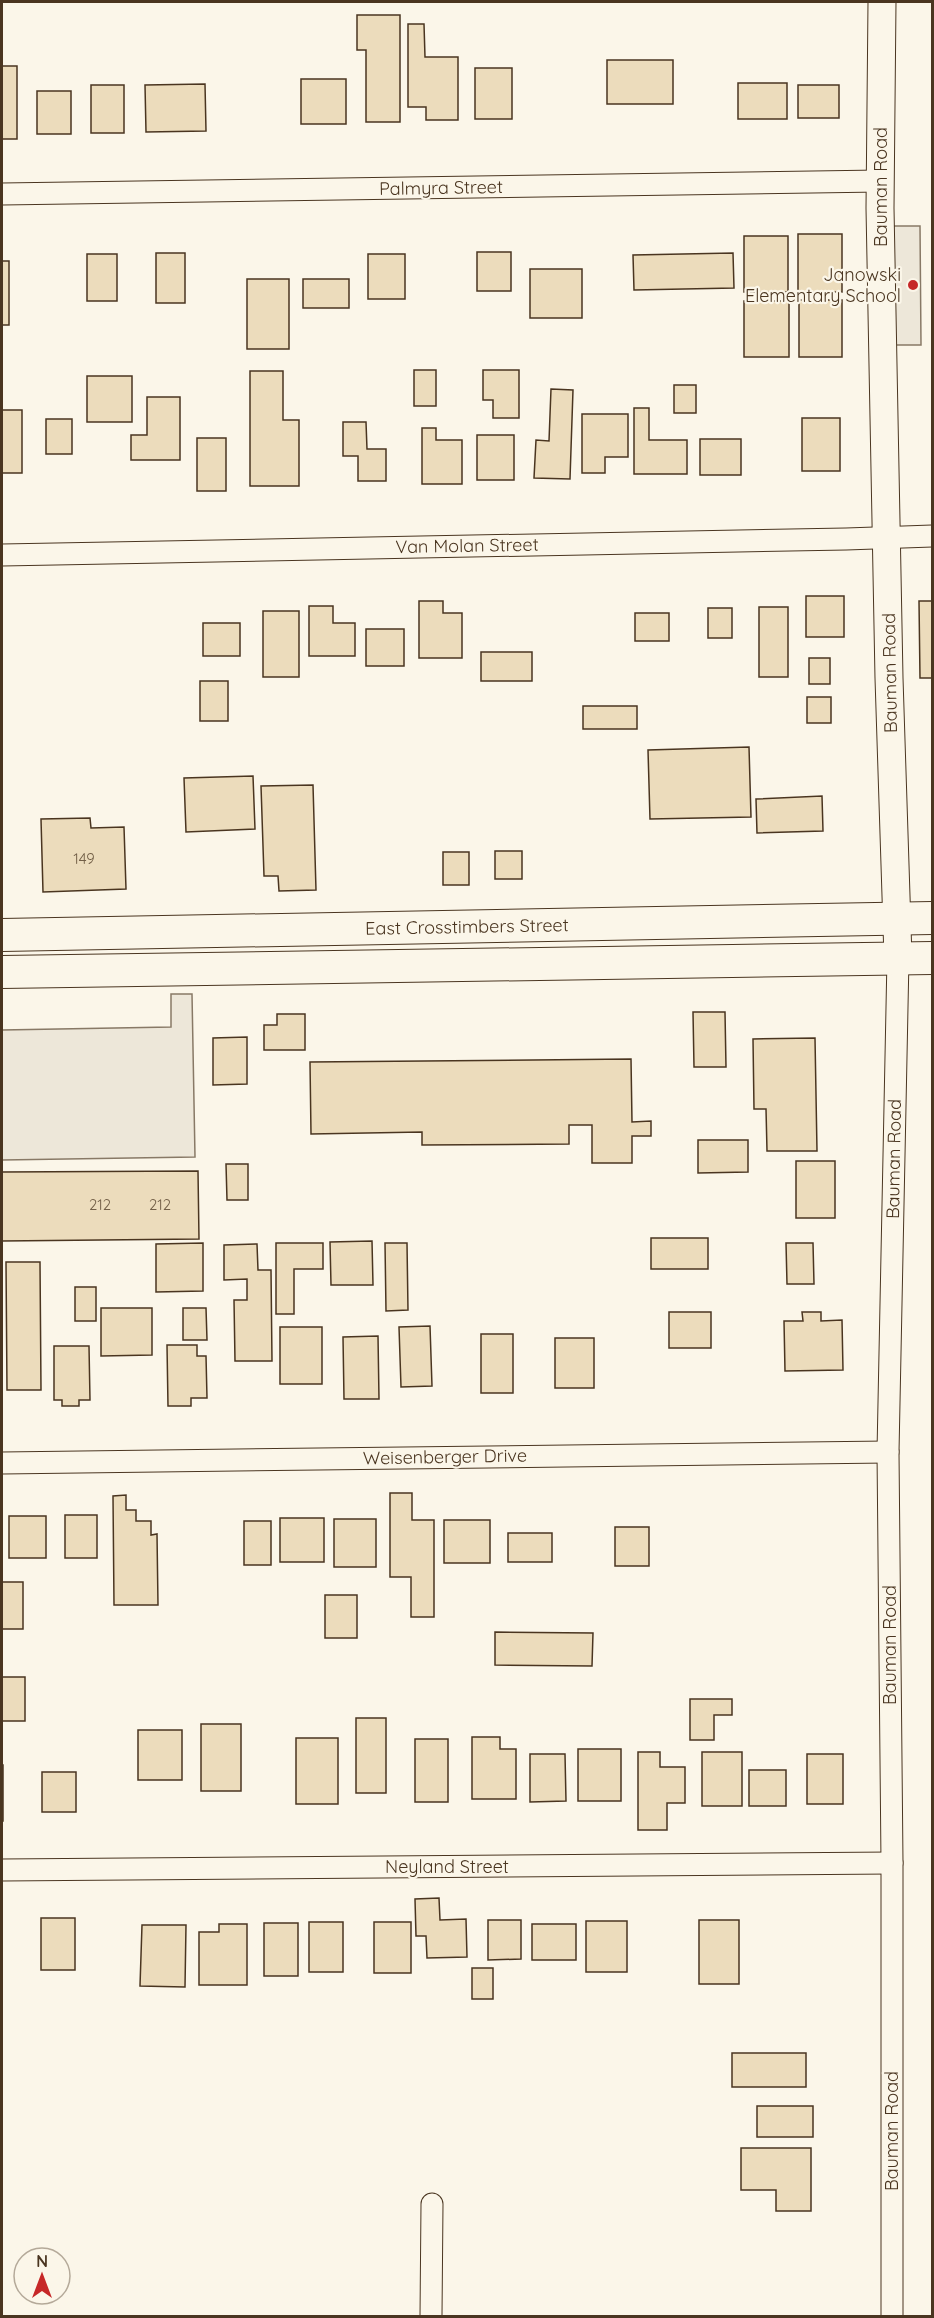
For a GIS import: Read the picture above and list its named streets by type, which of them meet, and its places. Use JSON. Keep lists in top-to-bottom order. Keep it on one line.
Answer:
{"streets":{"main road":["East Crosstimbers Street"],"street":["Bauman Road","Palmyra Street","Van Molan Street","Weisenberger Drive","Neyland Street"]},"crossings":[["Bauman Road","Palmyra Street"],["Bauman Road","Van Molan Street"],["Bauman Road","East Crosstimbers Street"],["Bauman Road","Weisenberger Drive"],["Bauman Road","Neyland Street"]],"places":["Janowski Elementary School"],"house_numbers":["149","212","212"],"north":"top"}
